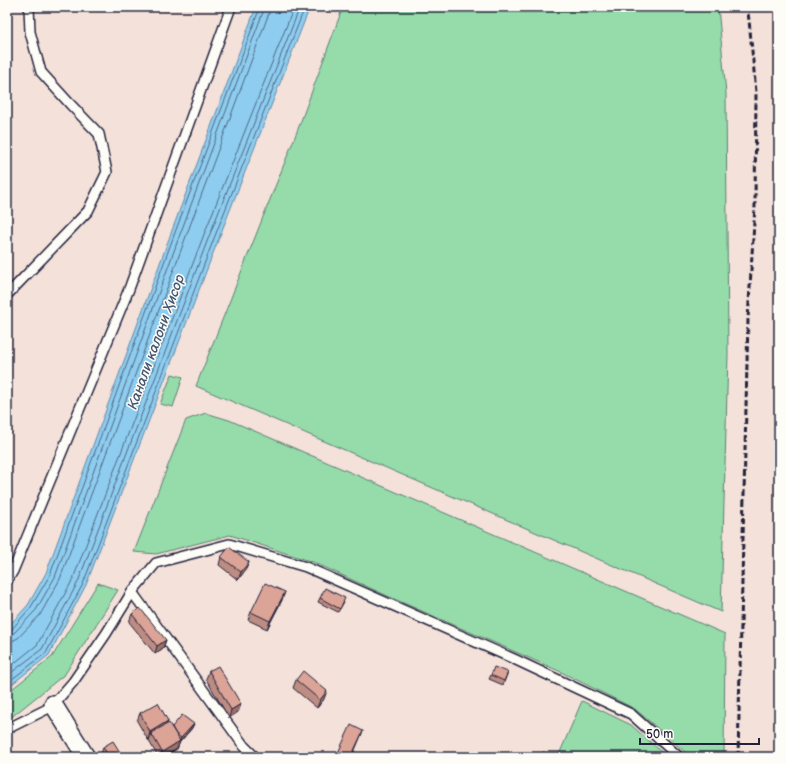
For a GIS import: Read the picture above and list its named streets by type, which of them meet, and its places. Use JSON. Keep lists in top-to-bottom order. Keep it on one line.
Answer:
{"water":["Канали калони Ҳисор"],"scale_bar":"50 m"}
